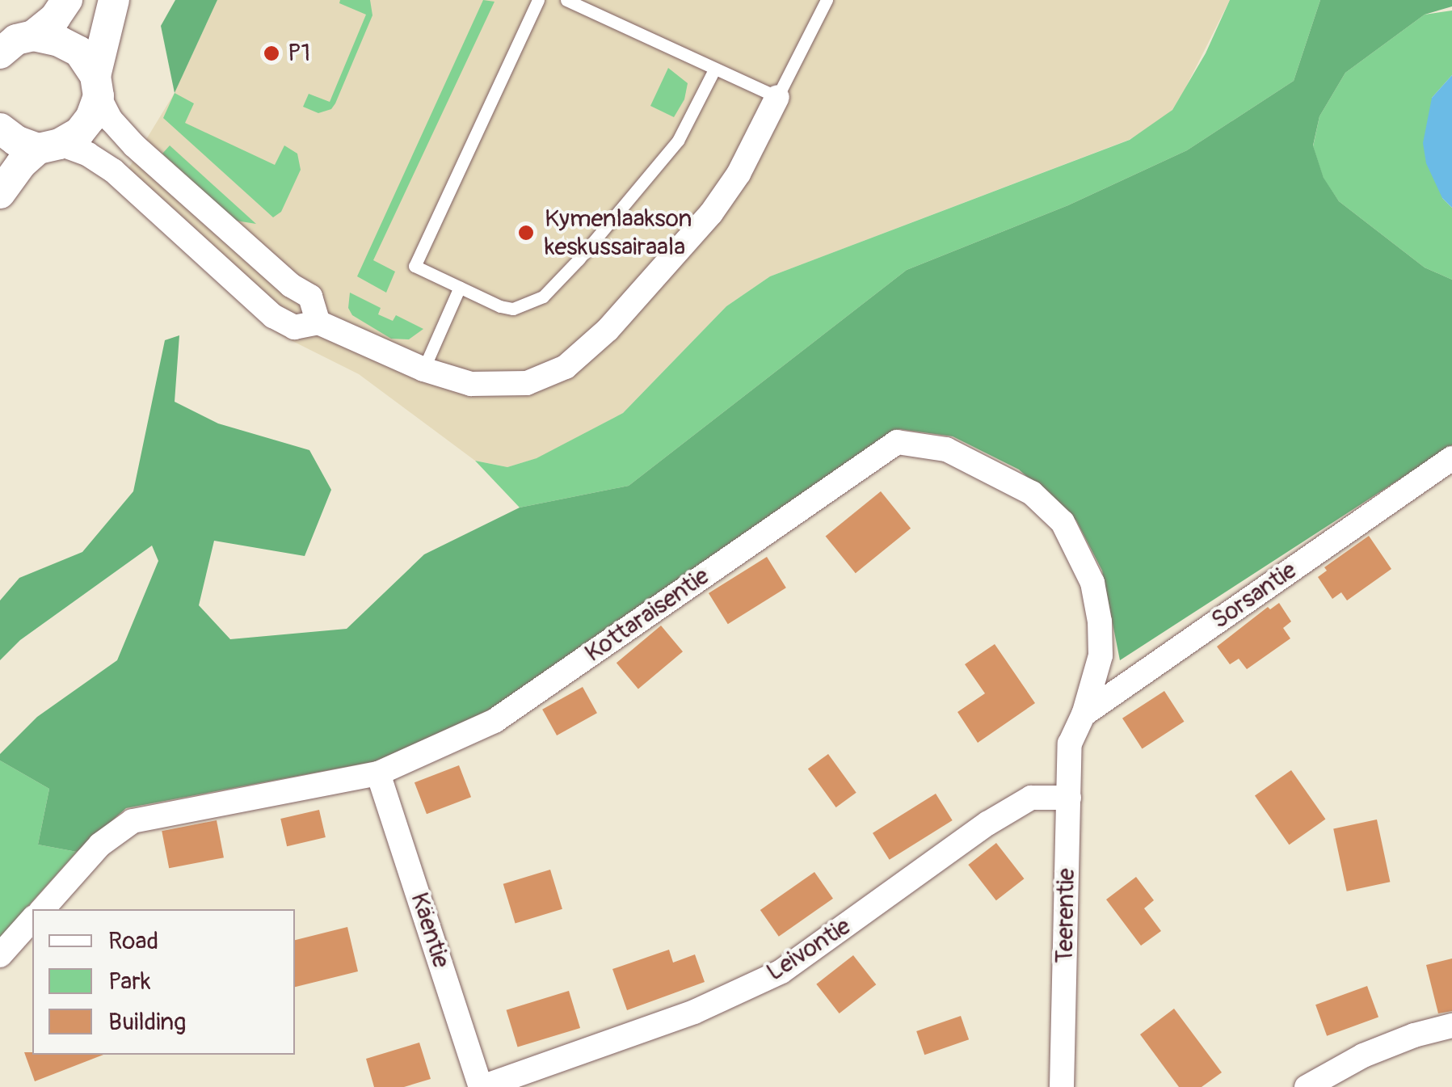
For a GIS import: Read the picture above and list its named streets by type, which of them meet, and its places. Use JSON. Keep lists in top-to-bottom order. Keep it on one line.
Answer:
{"streets":{"street":["Sorsantie","Kottaraisentie","Teerentie","Käentie","Leivontie"]},"crossings":[["Sorsantie","Kottaraisentie"],["Sorsantie","Teerentie"],["Kottaraisentie","Teerentie"],["Kottaraisentie","Käentie"],["Teerentie","Leivontie"],["Käentie","Leivontie"]],"places":["P1","Kymenlaakson keskussairaala"],"legend":["Road","Park","Building"]}
